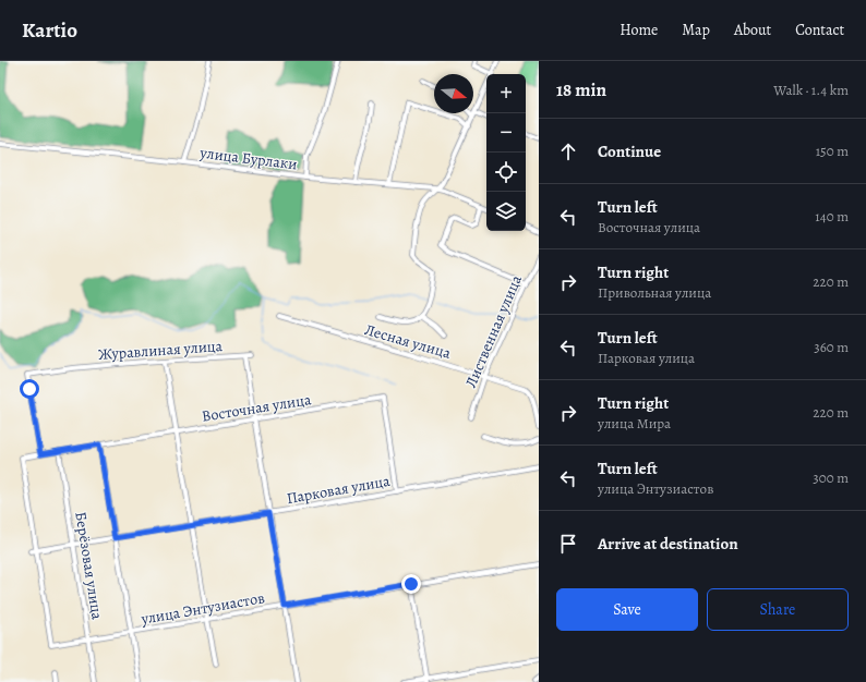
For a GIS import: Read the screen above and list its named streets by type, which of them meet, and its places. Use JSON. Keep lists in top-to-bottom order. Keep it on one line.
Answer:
{"streets":{"street":["улица Бурлаки","Лиственная улица","Лесная улица","Журавлиная улица","Восточная улица","Парковая улица","Берёзовая улица","улица Энтузиастов"]},"crossings":[["Лиственная улица","Лесная улица"],["Журавлиная улица","Восточная улица"],["Восточная улица","Парковая улица"],["Восточная улица","Берёзовая улица"],["Восточная улица","улица Энтузиастов"],["Парковая улица","Берёзовая улица"],["Парковая улица","улица Энтузиастов"],["Берёзовая улица","улица Энтузиастов"]],"north":"right","page":{"header":"Kartio","nav":["Home","Map","About","Contact"],"heading":["18 min","Walk · 1.4 km"],"map_buttons":["+","−"],"list":[["Continue","150 m"],["Turn left","Восточная улица","140 m"],["Turn right","Привольная улица","220 m"],["Turn left","Парковая улица","360 m"],["Turn right","улица Мира","220 m"],["Turn left","улица Энтузиастов","300 m"],"Arrive at destination"],"buttons":["Save","Share"]}}
